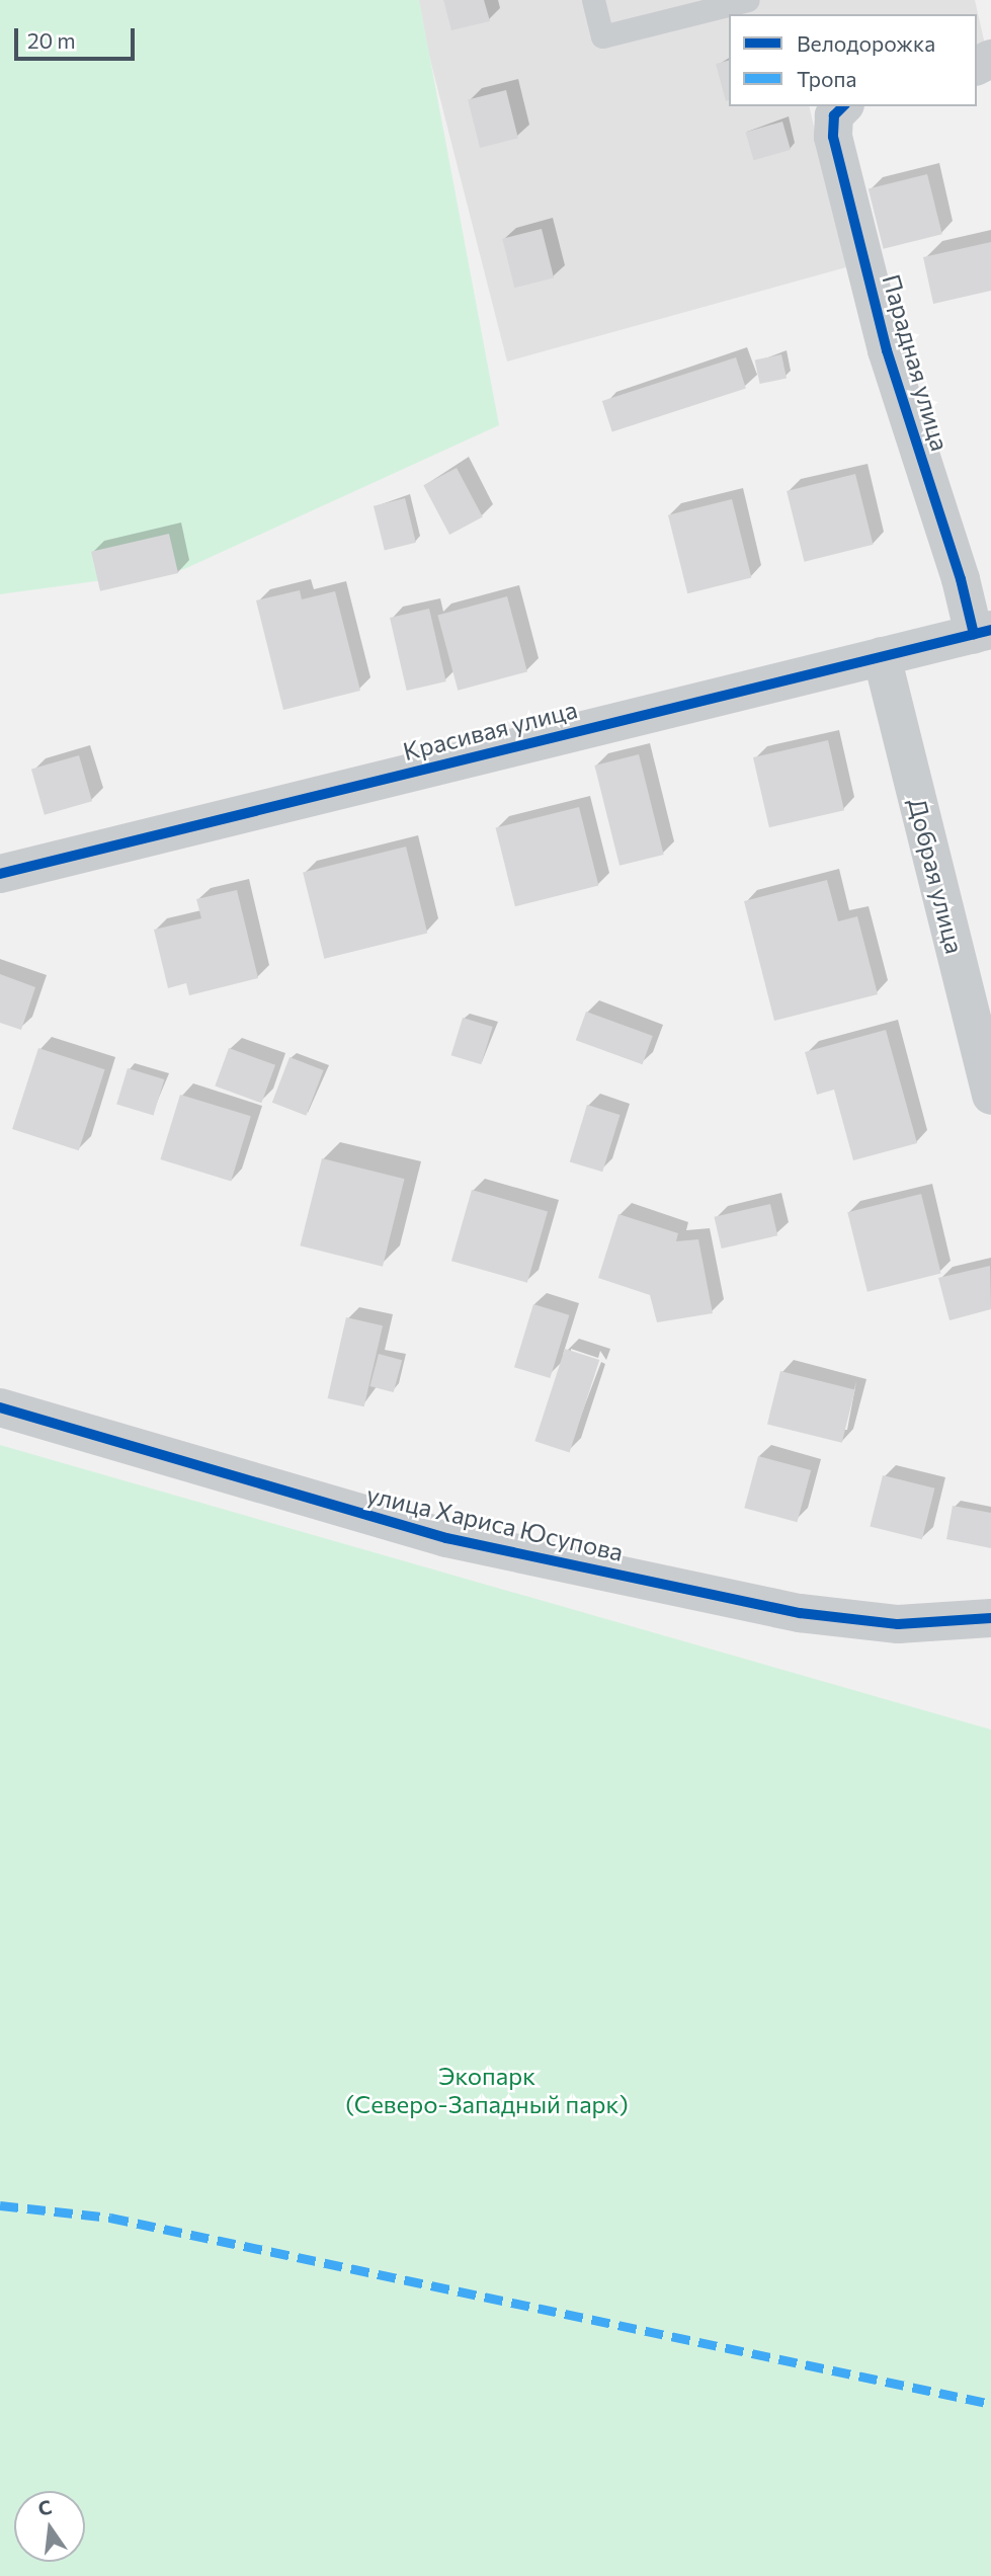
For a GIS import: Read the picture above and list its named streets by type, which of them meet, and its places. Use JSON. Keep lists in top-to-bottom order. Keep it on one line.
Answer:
{"streets":{"street":["Парадная улица","Красивая улица","Добрая улица","улица Хариса Юсупова"]},"crossings":[["Парадная улица","Красивая улица"],["Красивая улица","Добрая улица"]],"parks":["Экопарк (Северо-Западный парк)"],"legend":["Велодорожка","Тропа"],"scale_bar":"20 m","north":"top"}
